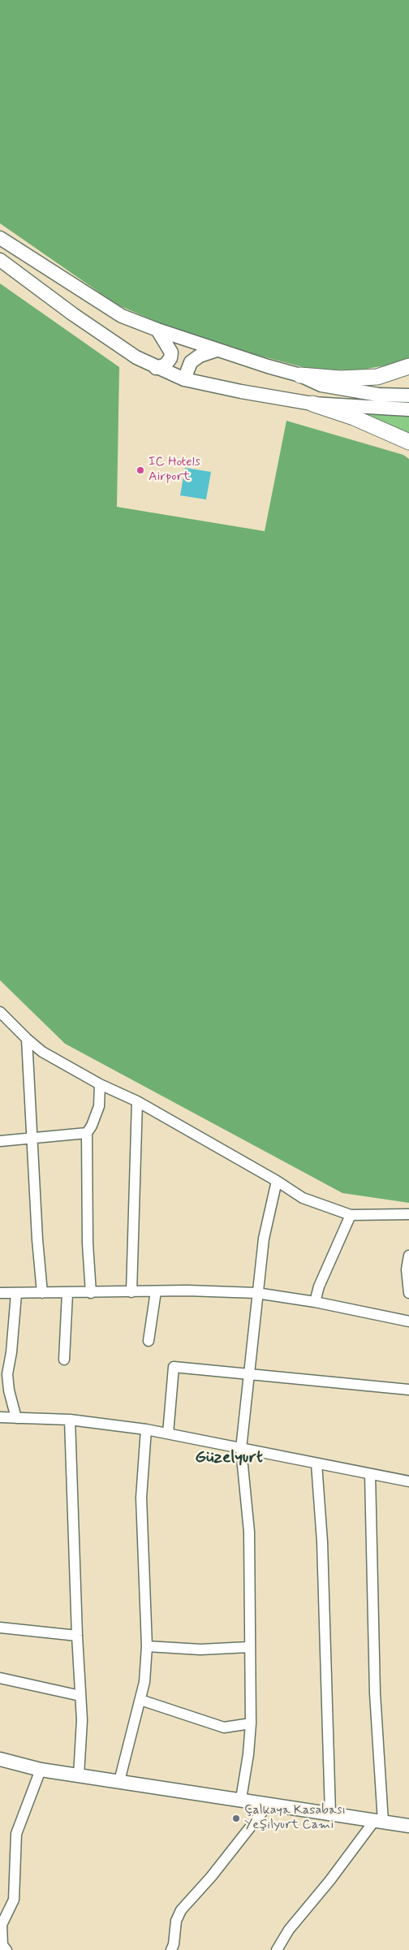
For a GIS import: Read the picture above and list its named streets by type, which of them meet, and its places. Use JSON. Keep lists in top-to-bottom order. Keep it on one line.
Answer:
{"districts":["Güzelyurt"],"places":["IC Hotels Airport","Çalkaya Kasabası Yeşilyurt Cami"]}
